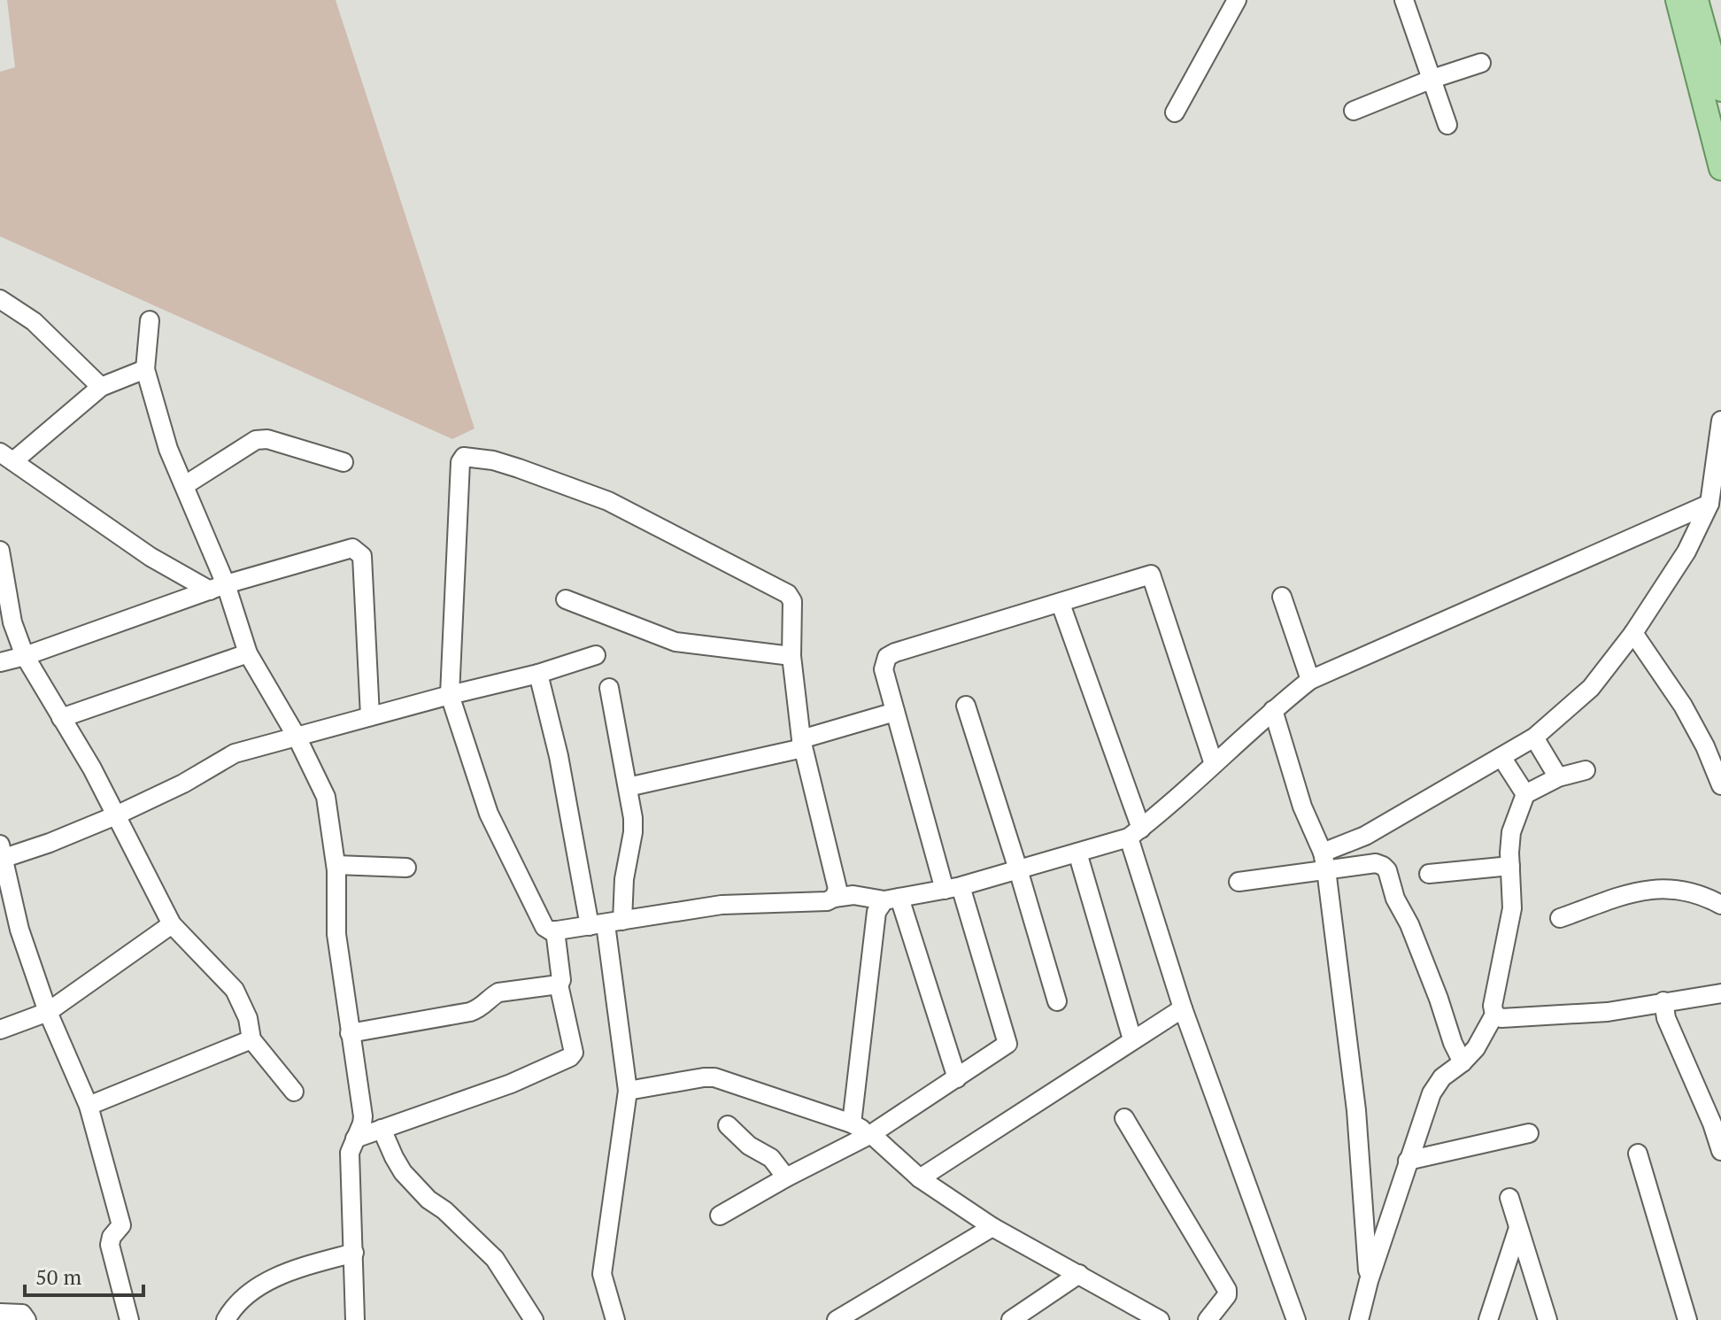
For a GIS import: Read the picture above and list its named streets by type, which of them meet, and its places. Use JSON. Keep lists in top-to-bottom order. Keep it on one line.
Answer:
{"scale_bar":"50 m"}
